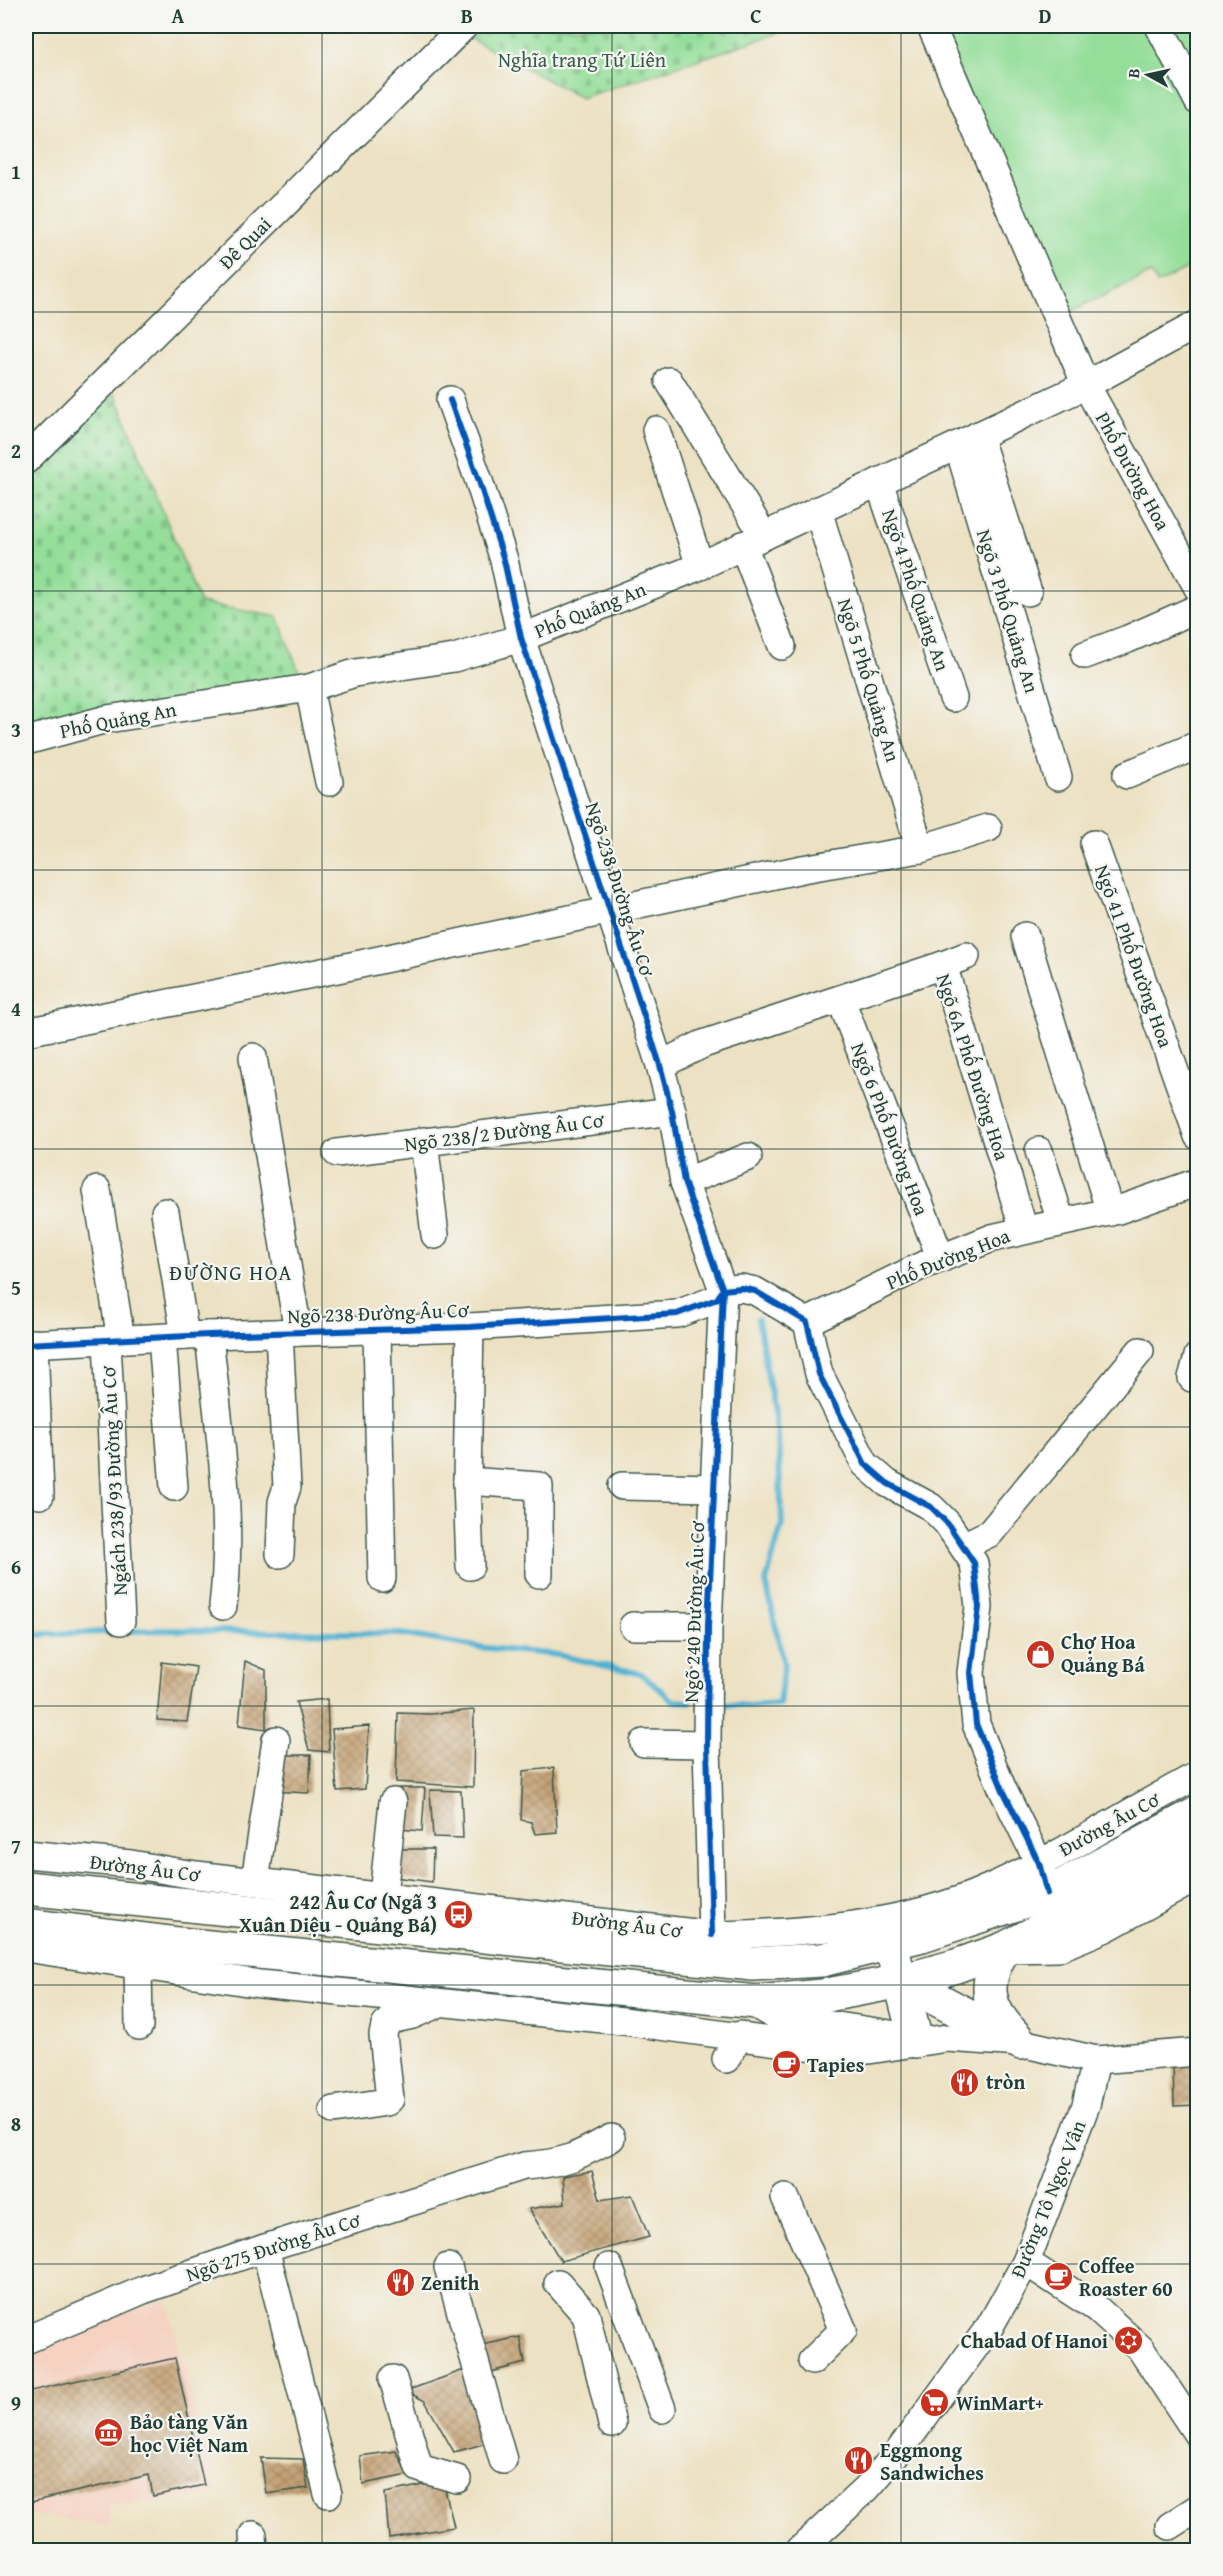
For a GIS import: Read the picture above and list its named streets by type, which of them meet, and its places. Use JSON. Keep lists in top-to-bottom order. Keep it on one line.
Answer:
{"streets":{"main road":["Đường Âu Cơ"],"street":["Đê Quai","Phố Đường Hoa","Ngõ 4 Phố Quảng An","Phố Quảng An","Ngõ 3 Phố Quảng An","Ngõ 5 Phố Quảng An","Ngõ 238 Đường Âu Cơ","Ngõ 41 Phố Đường Hoa","Ngõ 6A Phố Đường Hoa","Ngõ 6 Phố Đường Hoa","Ngõ 238/2 Đường Âu Cơ","Ngách 238/93 Đường Âu Cơ","Ngõ 240 Đường Âu Cơ","Đường Tô Ngọc Vân","Ngõ 275 Đường Âu Cơ"]},"crossings":[["Phố Đường Hoa","Phố Quảng An"],["Phố Đường Hoa","Ngõ 6A Phố Đường Hoa"],["Phố Đường Hoa","Ngõ 6 Phố Đường Hoa"],["Ngõ 4 Phố Quảng An","Phố Quảng An"],["Phố Quảng An","Ngõ 3 Phố Quảng An"],["Phố Quảng An","Ngõ 5 Phố Quảng An"],["Phố Quảng An","Ngõ 238 Đường Âu Cơ"],["Ngõ 238 Đường Âu Cơ","Ngõ 6A Phố Đường Hoa"],["Ngõ 238 Đường Âu Cơ","Ngõ 238/2 Đường Âu Cơ"],["Ngõ 238 Đường Âu Cơ","Ngách 238/93 Đường Âu Cơ"],["Ngõ 238 Đường Âu Cơ","Ngõ 240 Đường Âu Cơ"],["Ngõ 6A Phố Đường Hoa","Ngõ 6 Phố Đường Hoa"],["Ngõ 240 Đường Âu Cơ","Đường Âu Cơ"]],"districts":["ĐƯỜNG HOA"],"parks":["Nghĩa trang Tứ Liên"],"places":{"shop":["Chợ Hoa Quảng Bá"],"bus stop":["242 Âu Cơ (Ngã 3 Xuân Diệu - Quảng Bá)"],"cafe":["Tapies","Coffee Roaster 60"],"restaurant":["tròn","Zenith","Eggmong Sandwiches"],"synagogue":["Chabad Of Hanoi"],"supermarket":["WinMart+"],"museum":["Bảo tàng Văn học Việt Nam"]},"north":"left","grid":{"columns":["A","B","C","D"],"rows":["1","2","3","4","5","6","7","8","9"]}}
